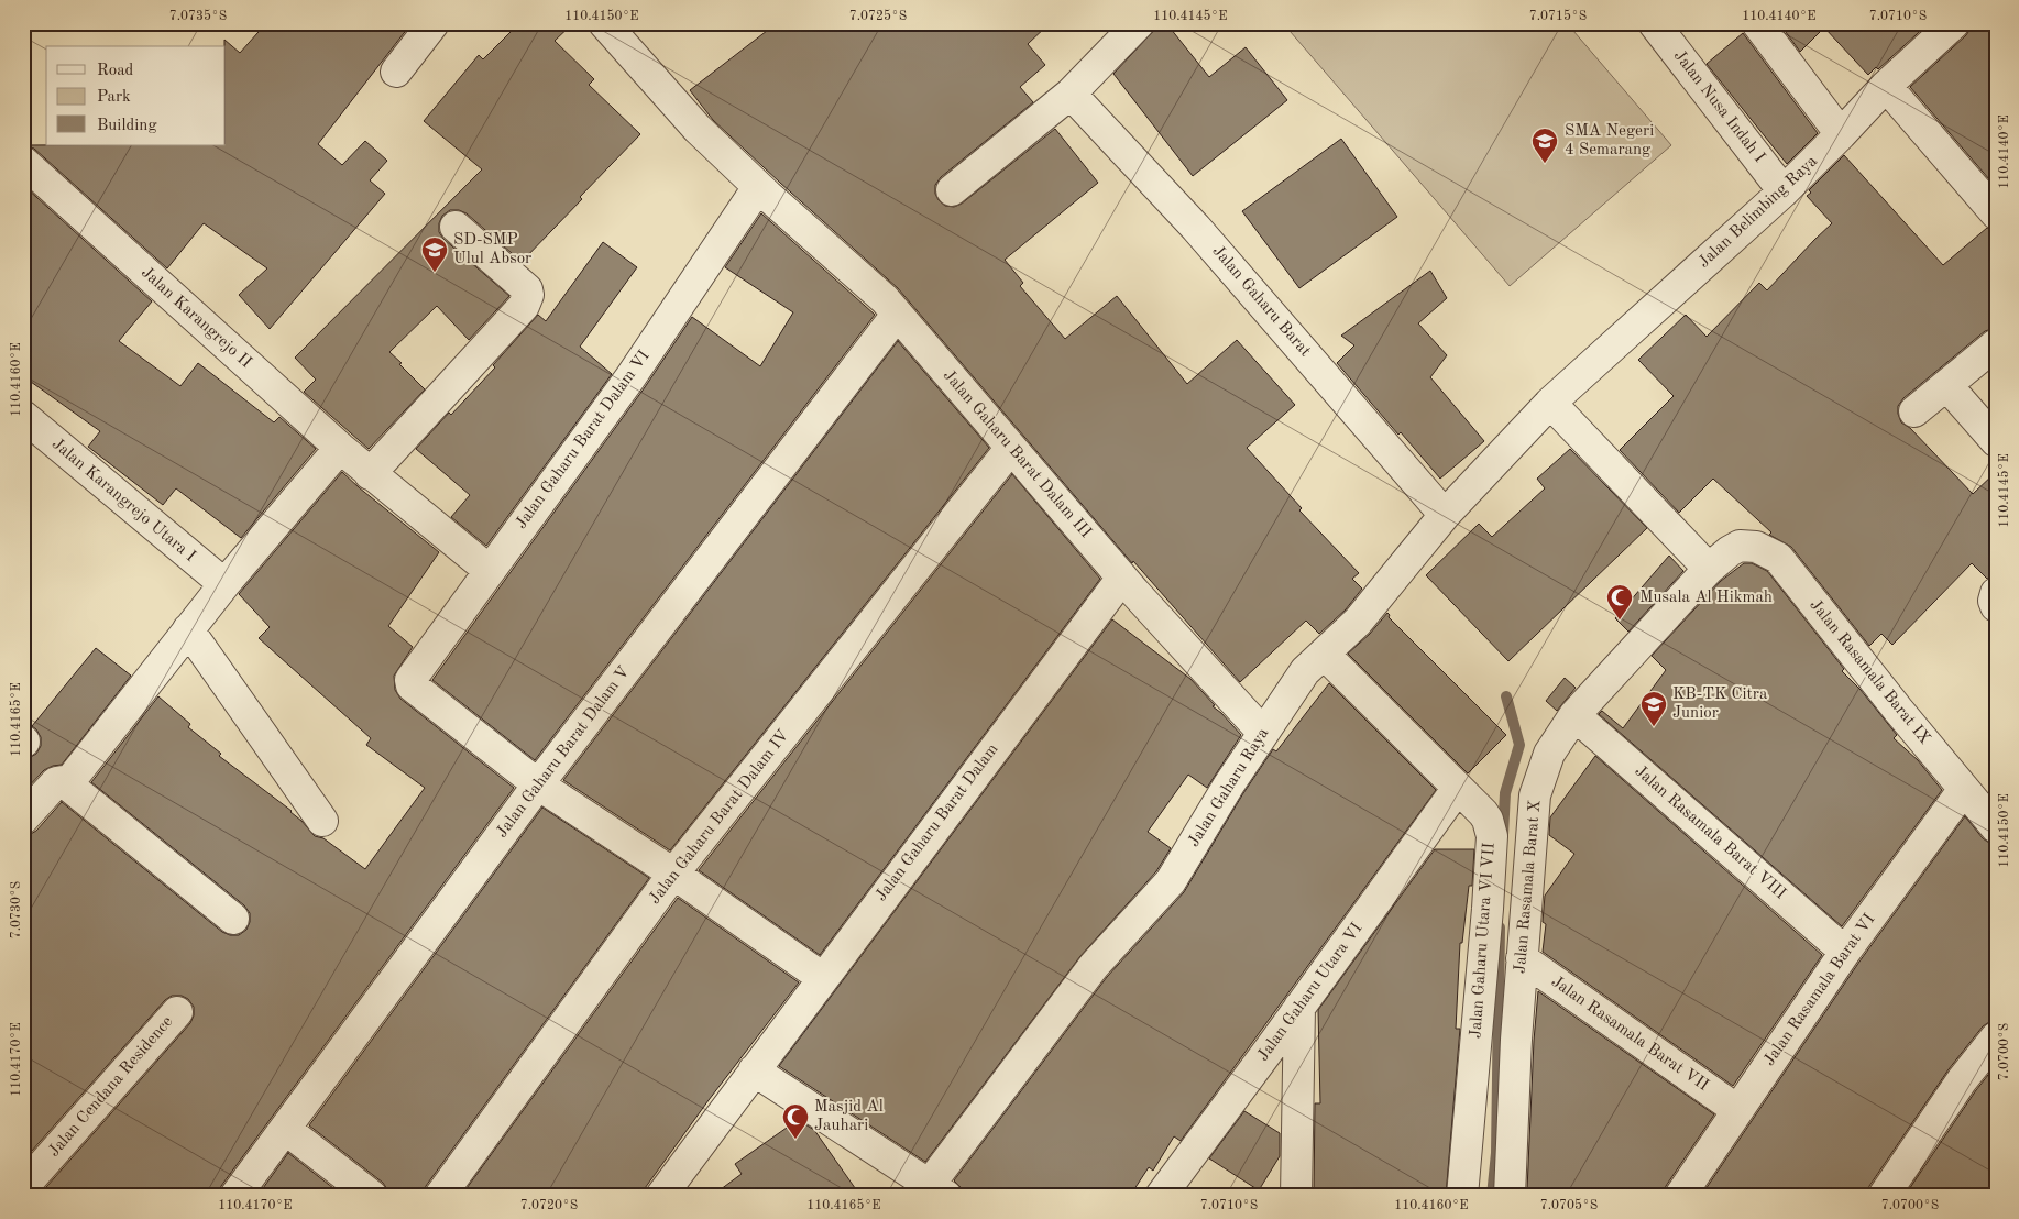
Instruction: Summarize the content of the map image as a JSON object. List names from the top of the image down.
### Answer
{
  "streets": {
    "street": [
      "Jalan Nusa Indah I",
      "Jalan Belimbing Raya",
      "Jalan Gaharu Barat",
      "Jalan Karangrejo II",
      "Jalan Gaharu Barat Dalam VI",
      "Jalan Gaharu Barat Dalam III",
      "Jalan Karangrejo Utara I",
      "Jalan Rasamala Barat IX",
      "Jalan Gaharu Barat Dalam V",
      "Jalan Gaharu Raya",
      "Jalan Gaharu Barat Dalam IV",
      "Jalan Gaharu Barat Dalam",
      "Jalan Rasamala Barat VIII",
      "Jalan Rasamala Barat X",
      "Jalan Gaharu Utara VI VII",
      "Jalan Rasamala Barat VI",
      "Jalan Gaharu Utara VI",
      "Jalan Rasamala Barat VII",
      "Jalan Cendana Residence"
    ]
  },
  "crossings": [
    ["Jalan Nusa Indah I", "Jalan Belimbing Raya"],
    ["Jalan Belimbing Raya", "Jalan Gaharu Raya"],
    ["Jalan Gaharu Barat", "Jalan Gaharu Raya"],
    ["Jalan Karangrejo II", "Jalan Gaharu Barat Dalam VI"],
    ["Jalan Gaharu Barat Dalam VI", "Jalan Gaharu Barat Dalam III"],
    ["Jalan Gaharu Barat Dalam VI", "Jalan Gaharu Barat Dalam V"],
    ["Jalan Gaharu Barat Dalam III", "Jalan Gaharu Barat Dalam V"],
    ["Jalan Gaharu Barat Dalam III", "Jalan Gaharu Raya"],
    ["Jalan Gaharu Barat Dalam III", "Jalan Gaharu Barat Dalam IV"],
    ["Jalan Gaharu Barat Dalam III", "Jalan Gaharu Barat Dalam"],
    ["Jalan Rasamala Barat IX", "Jalan Rasamala Barat X"],
    ["Jalan Rasamala Barat IX", "Jalan Rasamala Barat VI"],
    ["Jalan Gaharu Raya", "Jalan Gaharu Utara VI VII"],
    ["Jalan Rasamala Barat VIII", "Jalan Rasamala Barat X"],
    ["Jalan Rasamala Barat VIII", "Jalan Rasamala Barat VI"],
    ["Jalan Rasamala Barat X", "Jalan Rasamala Barat VII"],
    ["Jalan Gaharu Utara VI VII", "Jalan Gaharu Utara VI"],
    ["Jalan Rasamala Barat VI", "Jalan Rasamala Barat VII"]
  ],
  "places": {
    "school or university": ["SMA Negeri 4 Semarang", "SD-SMP Ulul Absor", "KB-TK Citra Junior"],
    "mosque": ["Musala Al Hikmah", "Masjid Al Jauhari"]
  },
  "legend": ["Road", "Park", "Building"],
  "coordinates": [
    "7.0735°S",
    "110.4150°E",
    "7.0725°S",
    "110.4145°E",
    "7.0715°S",
    "110.4140°E",
    "7.0710°S",
    "110.4160°E",
    "110.4165°E",
    "7.0730°S",
    "7.0700°S",
    "110.4170°E",
    "7.0720°S",
    "7.0705°S"
  ]
}
